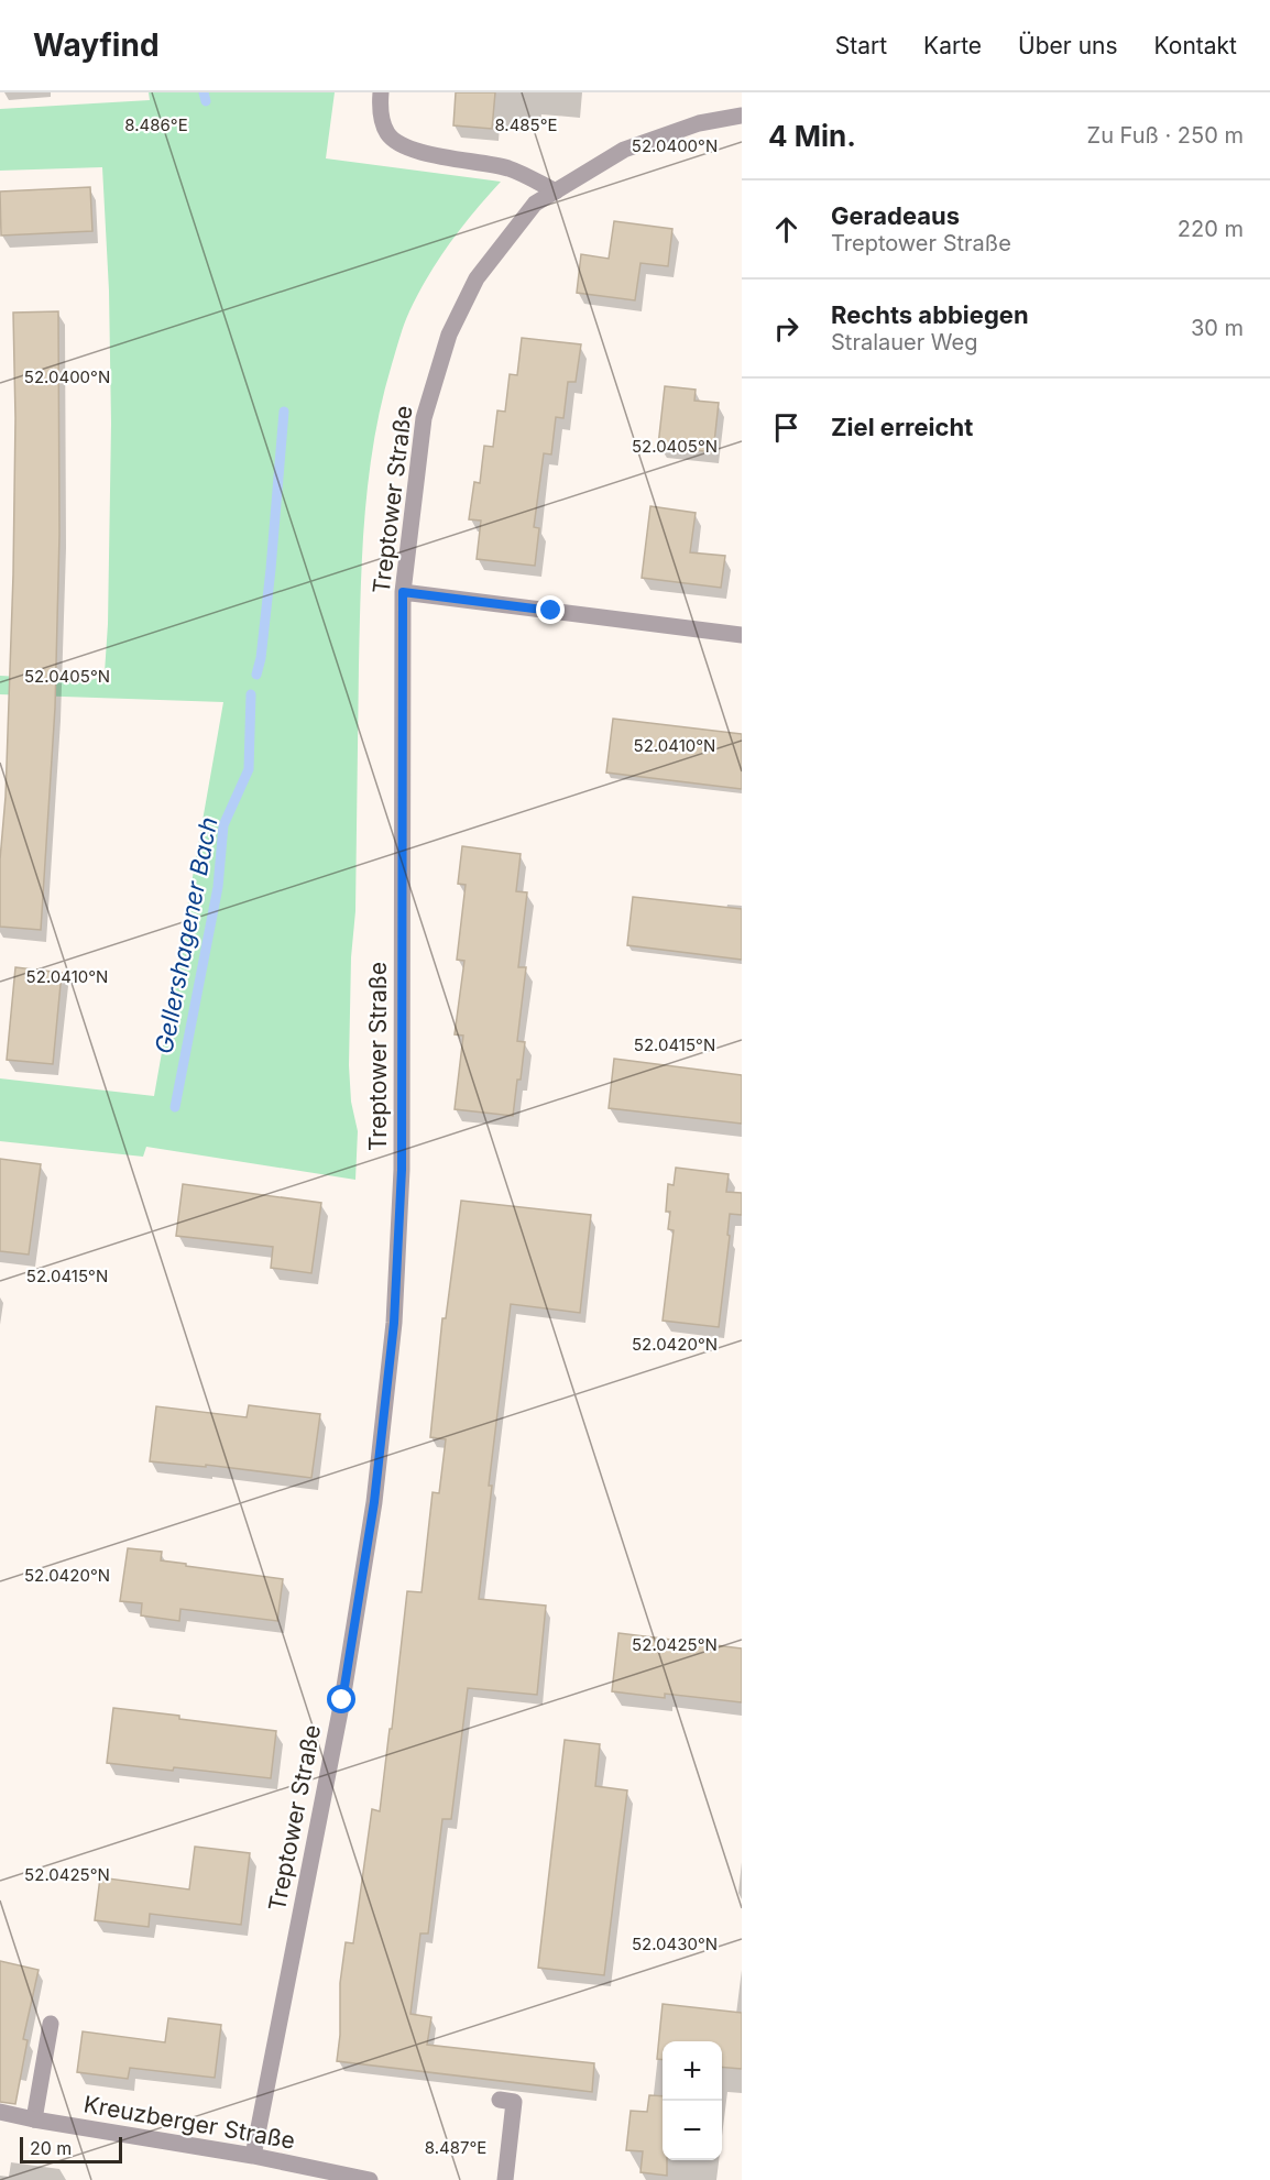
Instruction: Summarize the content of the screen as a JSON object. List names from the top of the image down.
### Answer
{
  "streets": {
    "street": ["Treptower Straße", "Kreuzberger Straße"]
  },
  "crossings": [
    ["Treptower Straße", "Kreuzberger Straße"]
  ],
  "water": ["Gellershagener Bach"],
  "scale_bar": "20 m",
  "page": {
    "header": "Wayfind",
    "nav": [
      "Start",
      "Karte",
      "Über uns",
      "Kontakt"
    ],
    "heading": ["4 Min.", "Zu Fuß · 250 m"],
    "list": [
      ["Geradeaus", "Treptower Straße", "220 m"],
      ["Rechts abbiegen", "Stralauer Weg", "30 m"],
      "Ziel erreicht"
    ],
    "map_buttons": ["+", "−"],
    "scale": "20 m"
  },
  "coordinates": [
    "8.486°E",
    "8.485°E",
    "52.0400°N",
    "52.0405°N",
    "52.0410°N",
    "52.0415°N",
    "52.0420°N",
    "52.0425°N",
    "52.0430°N",
    "8.487°E"
  ]
}
